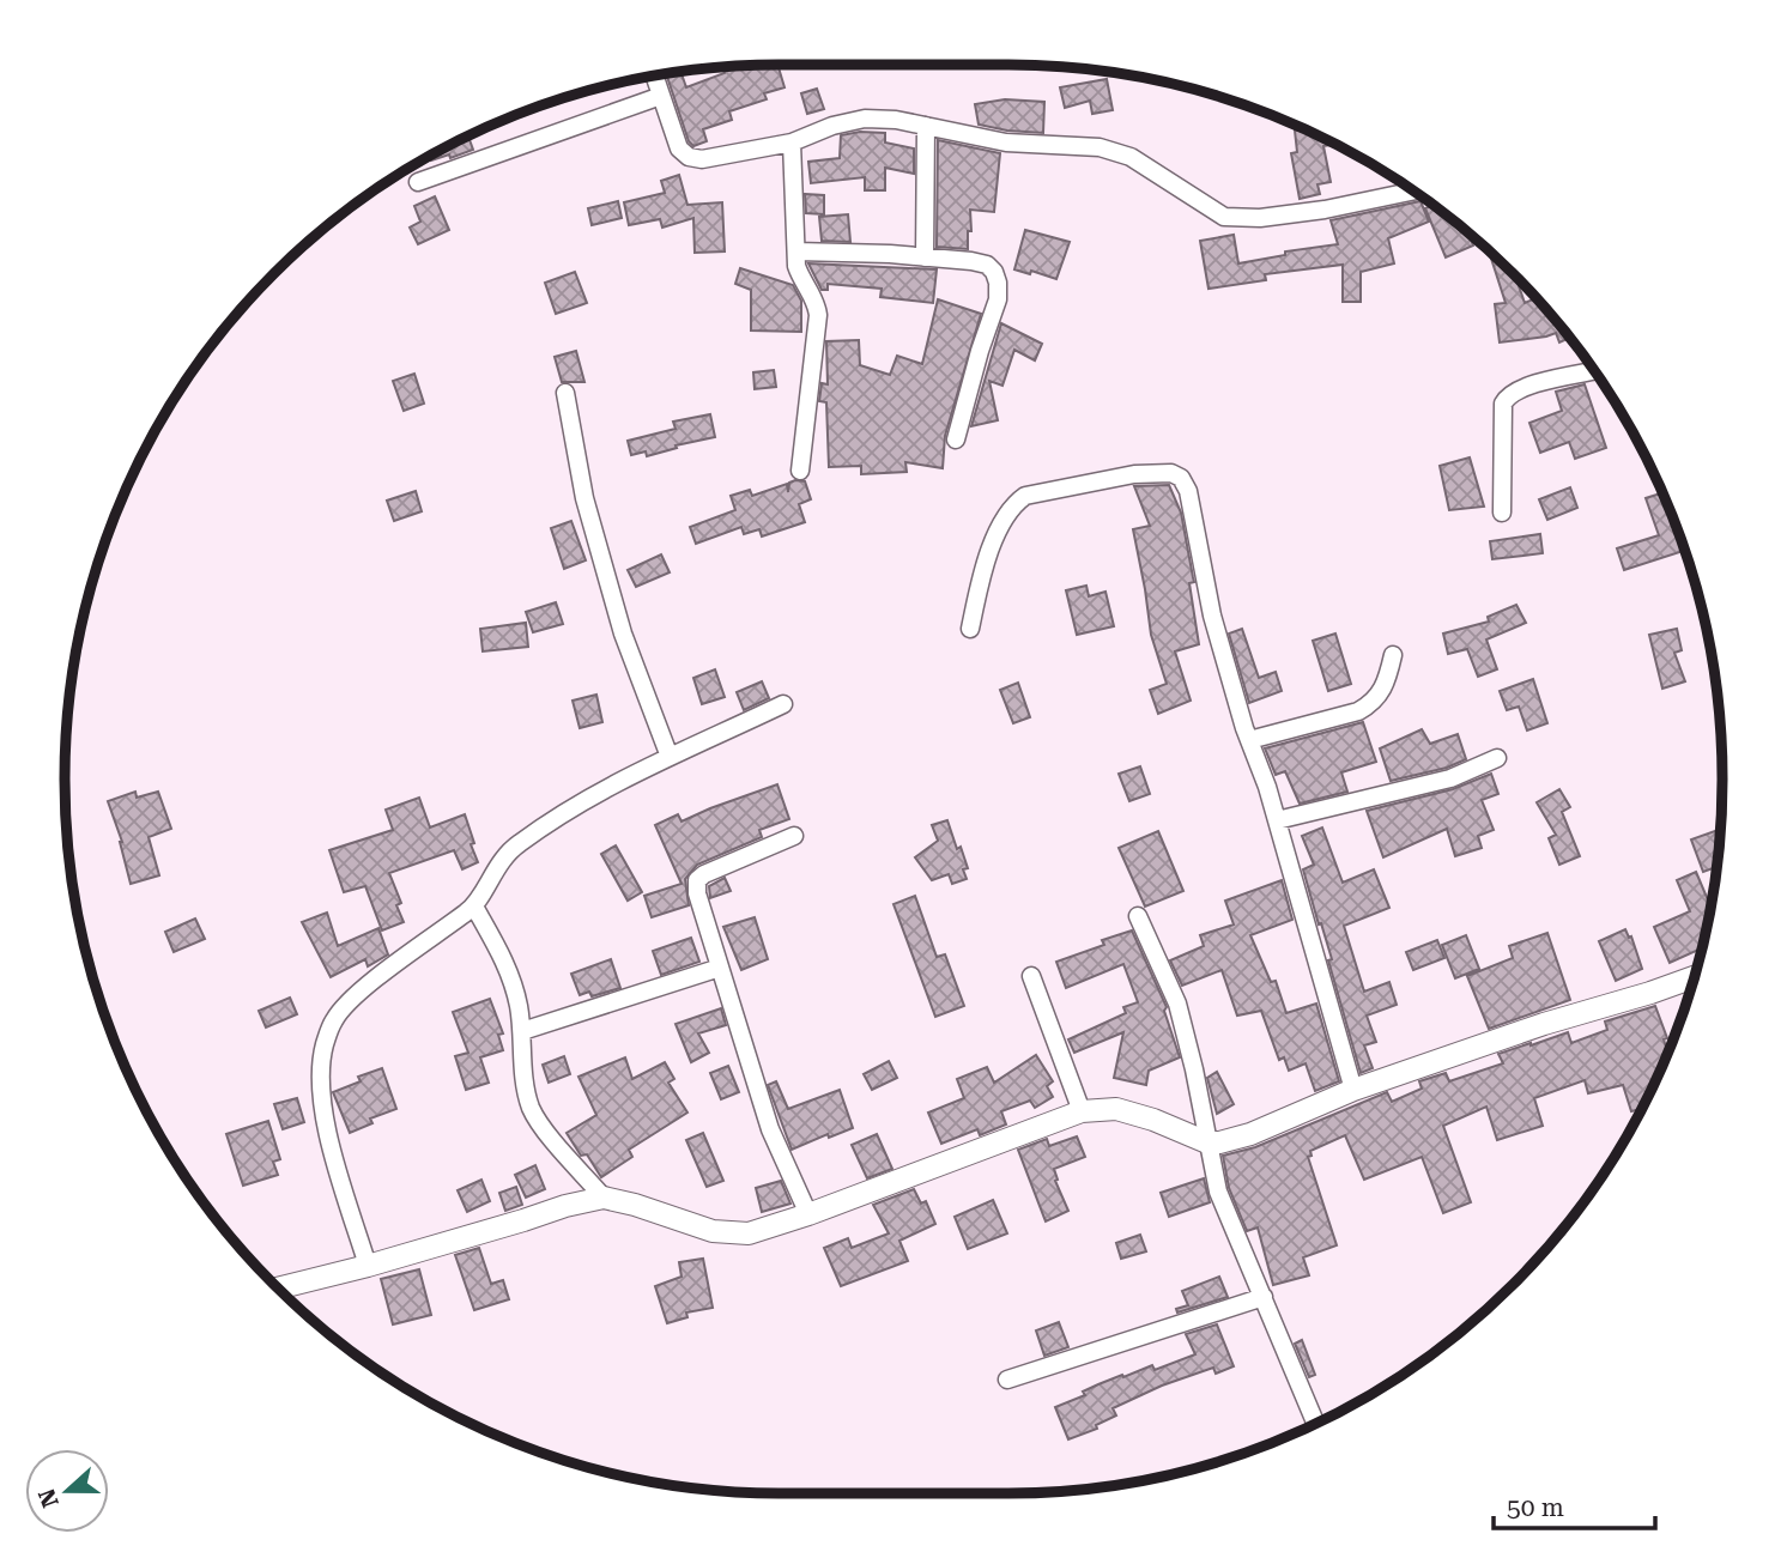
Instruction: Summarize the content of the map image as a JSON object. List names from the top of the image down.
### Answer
{
  "scale_bar": "50 m",
  "north": "left"
}
